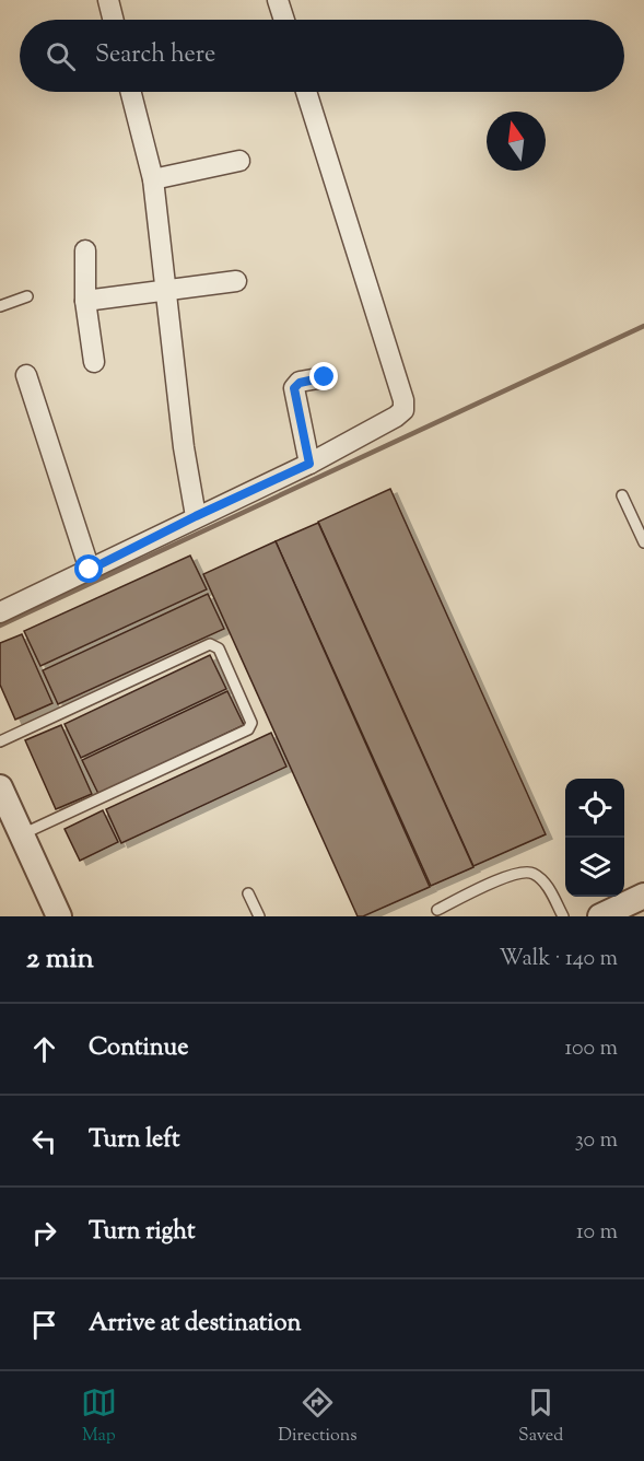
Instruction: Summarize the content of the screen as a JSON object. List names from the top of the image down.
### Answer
{
  "north": "top",
  "page": {
    "search": "Search here",
    "heading": ["2 min", "Walk · 140 m"],
    "list": [
      ["Continue", "100 m"],
      ["Turn left", "30 m"],
      ["Turn right", "10 m"],
      "Arrive at destination"
    ],
    "nav": ["Map", "Directions", "Saved"]
  }
}
